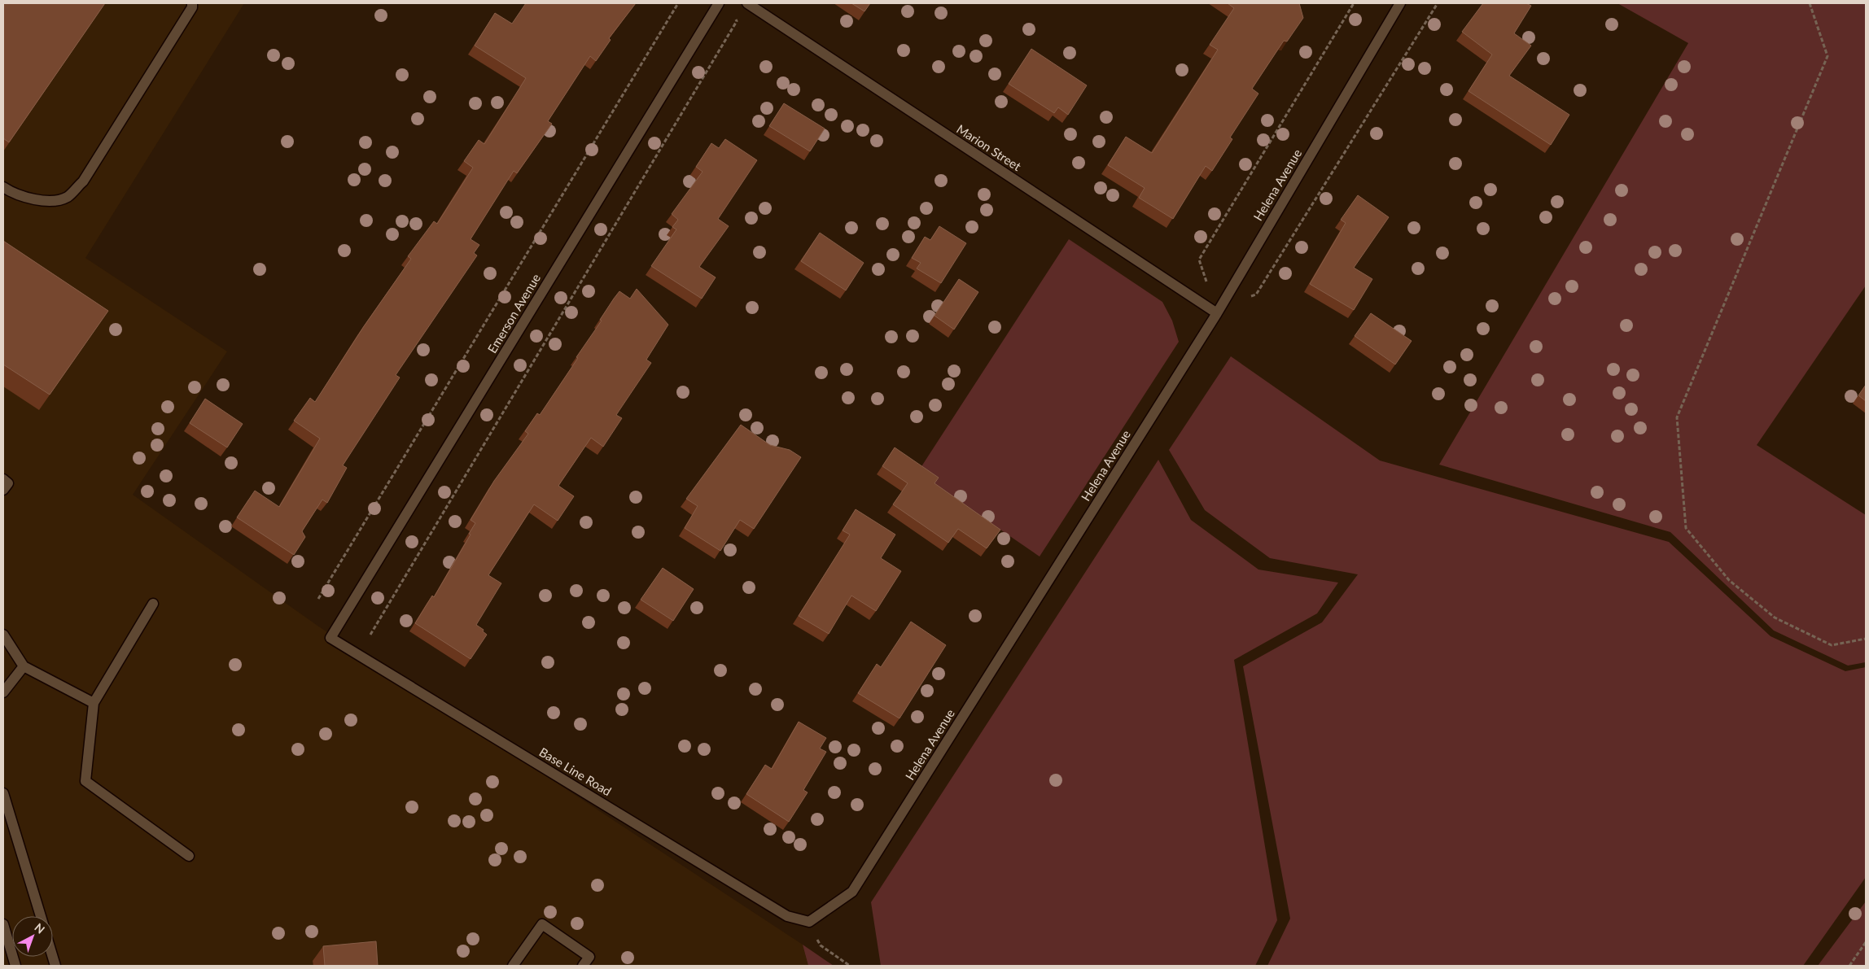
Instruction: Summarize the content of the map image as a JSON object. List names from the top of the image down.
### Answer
{
  "streets": {
    "street": [
      "Marion Street",
      "Helena Avenue",
      "Emerson Avenue",
      "Base Line Road"
    ]
  },
  "crossings": [
    ["Marion Street", "Helena Avenue"],
    ["Helena Avenue", "Base Line Road"],
    ["Emerson Avenue", "Base Line Road"]
  ],
  "north": "top right"
}
